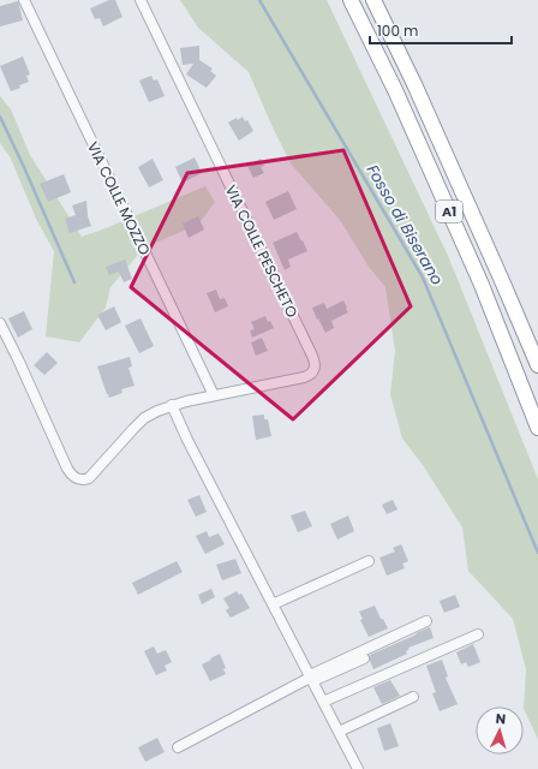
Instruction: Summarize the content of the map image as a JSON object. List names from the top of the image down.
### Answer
{
  "streets": {
    "highway": ["A1"],
    "street": ["VIA COLLE MOZZO", "VIA COLLE PESCHETO"]
  },
  "crossings": [
    ["VIA COLLE MOZZO", "VIA COLLE PESCHETO"]
  ],
  "water": ["Fosso di Biserano"],
  "scale_bar": "100 m",
  "north": "top"
}
